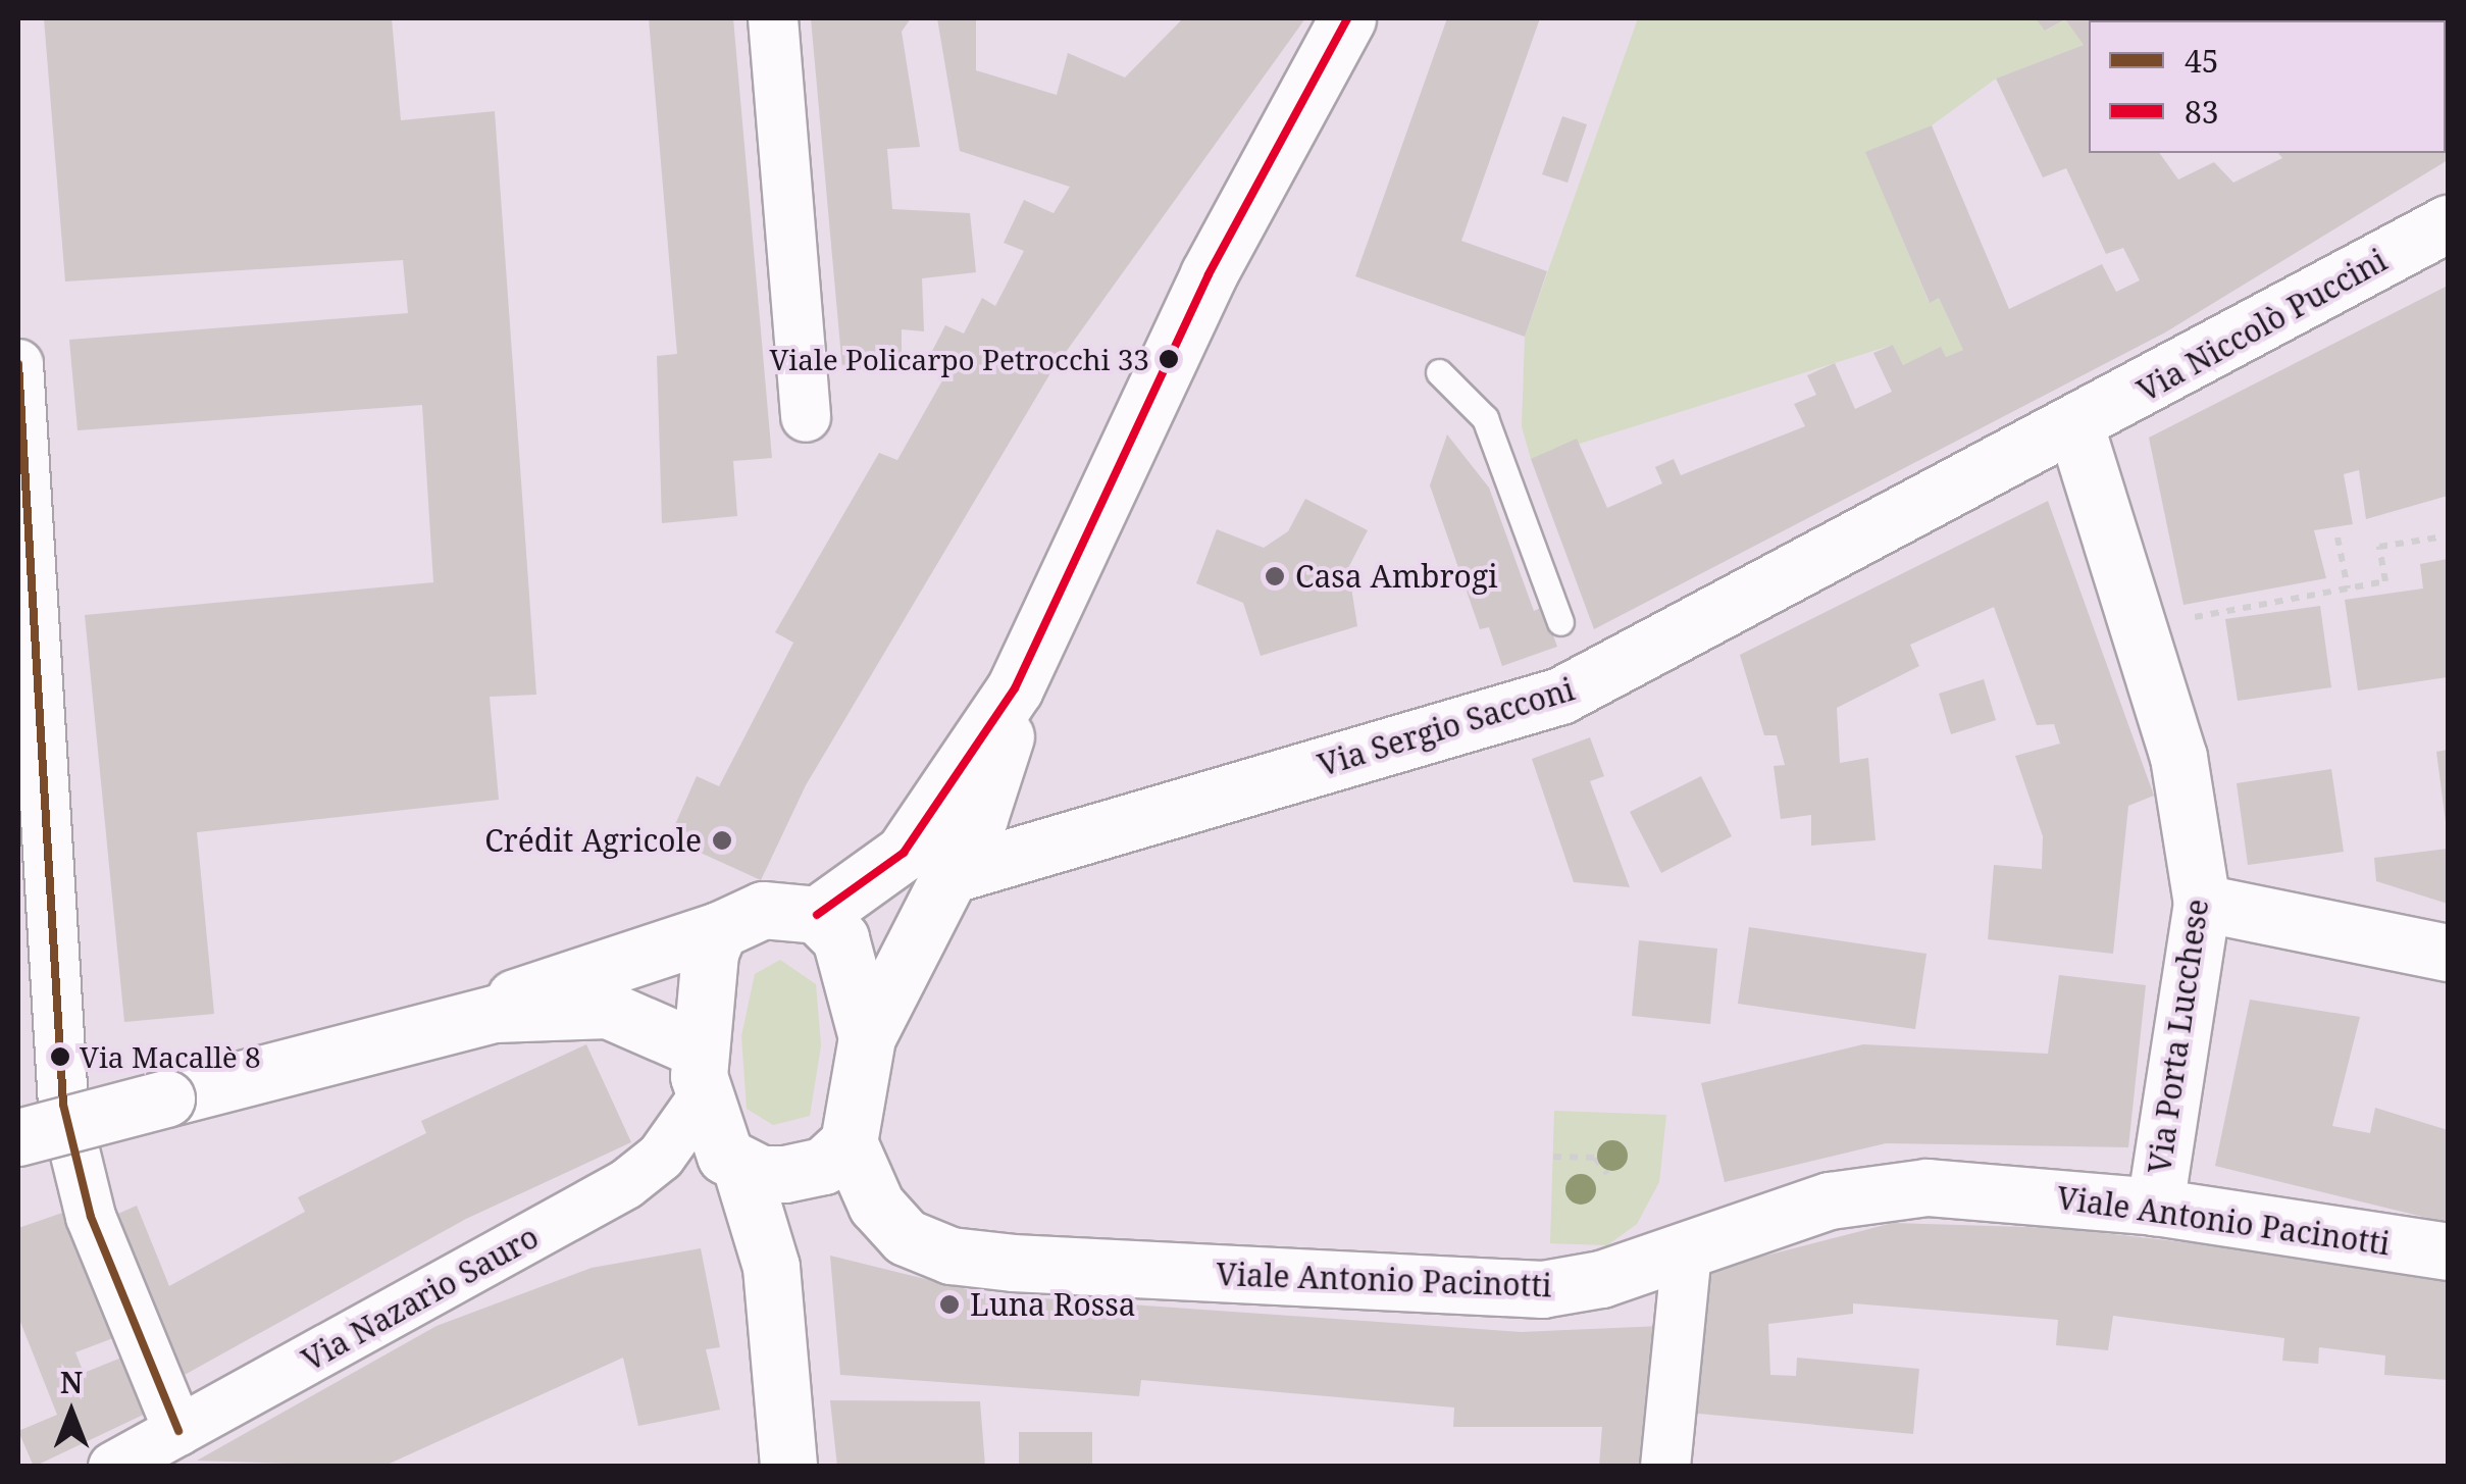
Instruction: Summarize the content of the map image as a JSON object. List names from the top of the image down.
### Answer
{
  "streets": {
    "street": [
      "Via Niccolò Puccini",
      "Via Sergio Sacconi",
      "Via Porta Lucchese",
      "Viale Antonio Pacinotti",
      "Via Nazario Sauro"
    ]
  },
  "crossings": [
    ["Via Niccolò Puccini", "Via Sergio Sacconi"],
    ["Via Niccolò Puccini", "Via Porta Lucchese"],
    ["Via Sergio Sacconi", "Via Porta Lucchese"],
    ["Via Porta Lucchese", "Viale Antonio Pacinotti"],
    ["Viale Antonio Pacinotti", "Via Nazario Sauro"]
  ],
  "places": [
    "Viale Policarpo Petrocchi 33",
    "Casa Ambrogi",
    "Crédit Agricole",
    "Via Macallè 8",
    "Luna Rossa"
  ],
  "lines": ["transit line 83", "transit line 45"],
  "legend": ["45", "83"],
  "north": "top"
}
